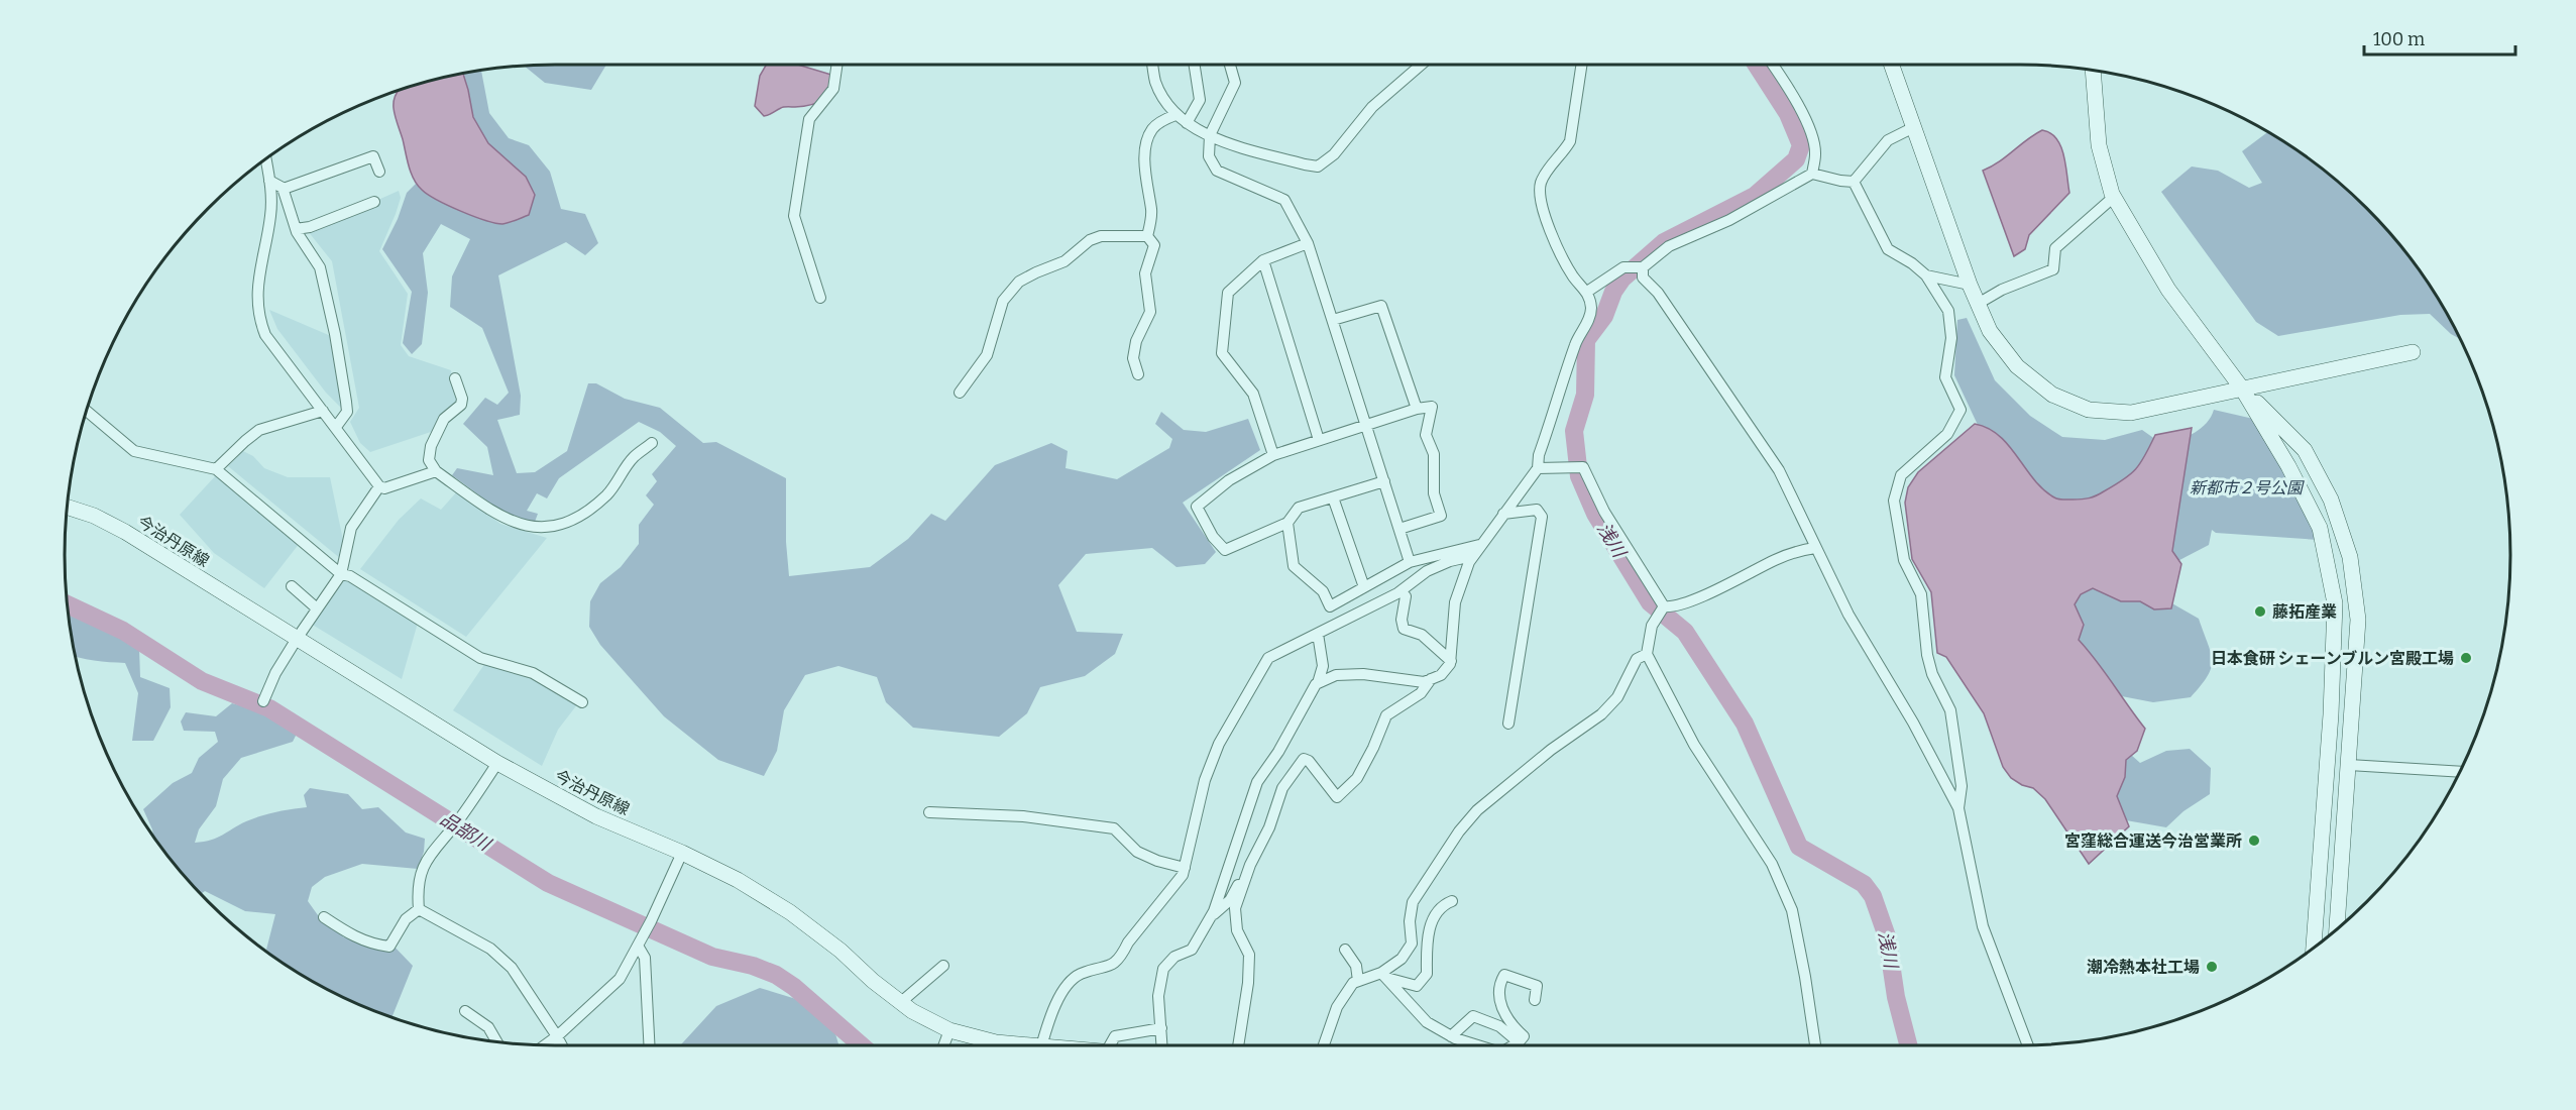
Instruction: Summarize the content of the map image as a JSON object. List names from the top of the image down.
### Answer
{
  "streets": {
    "street": ["今治丹原線"]
  },
  "water": ["浅川", "品部川"],
  "parks": ["新都市２号公園"],
  "places": [
    "藤拓産業",
    "日本食研 シェーンブルン宮殿工場",
    "宮窪総合運送今治営業所",
    "潮冷熱本社工場"
  ],
  "scale_bar": "100 m"
}
